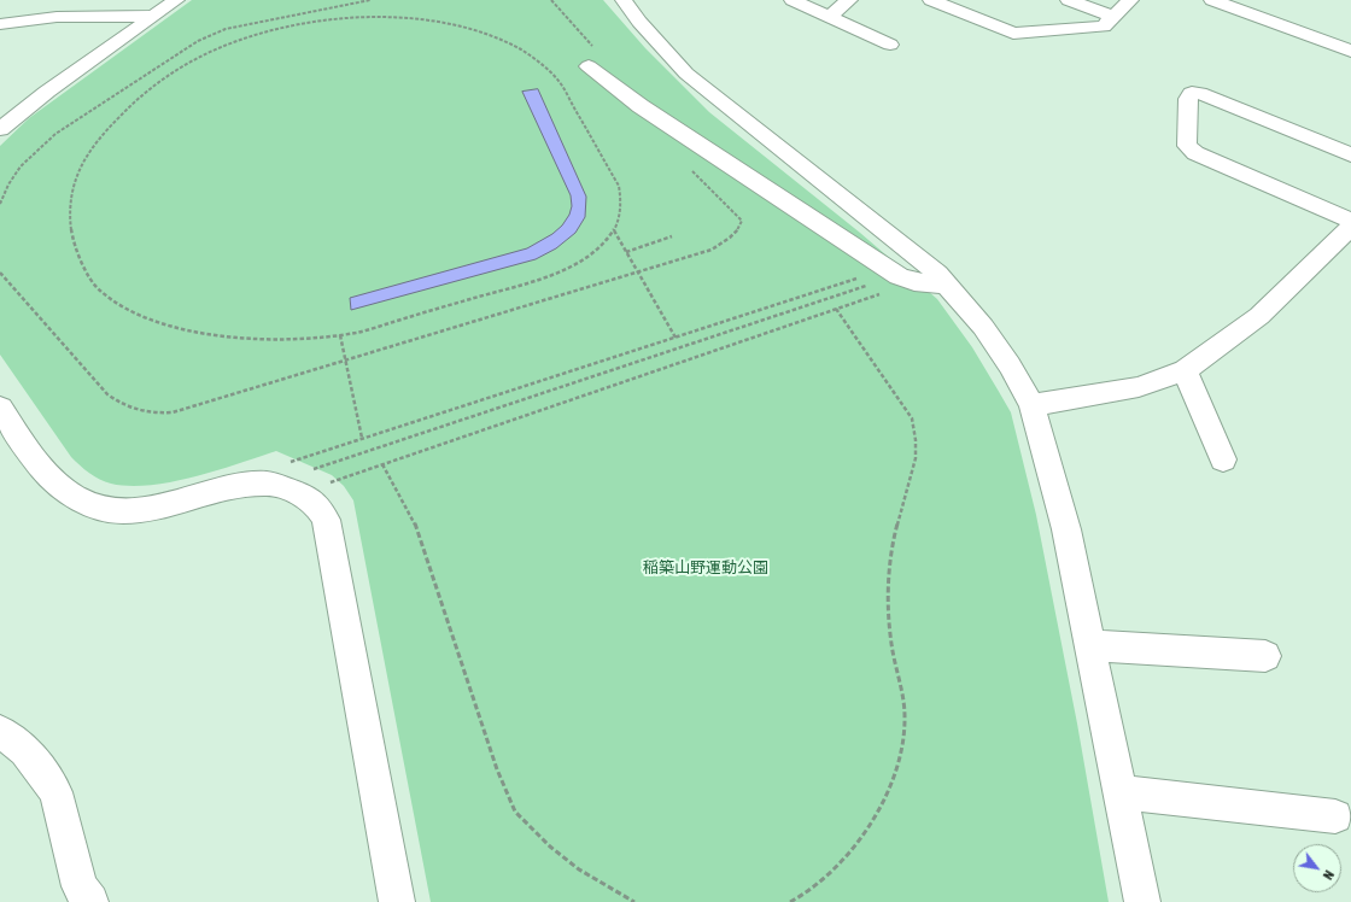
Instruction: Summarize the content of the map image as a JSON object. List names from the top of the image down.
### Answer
{
  "parks": ["稲築山野運動公園"],
  "north": "bottom right"
}
